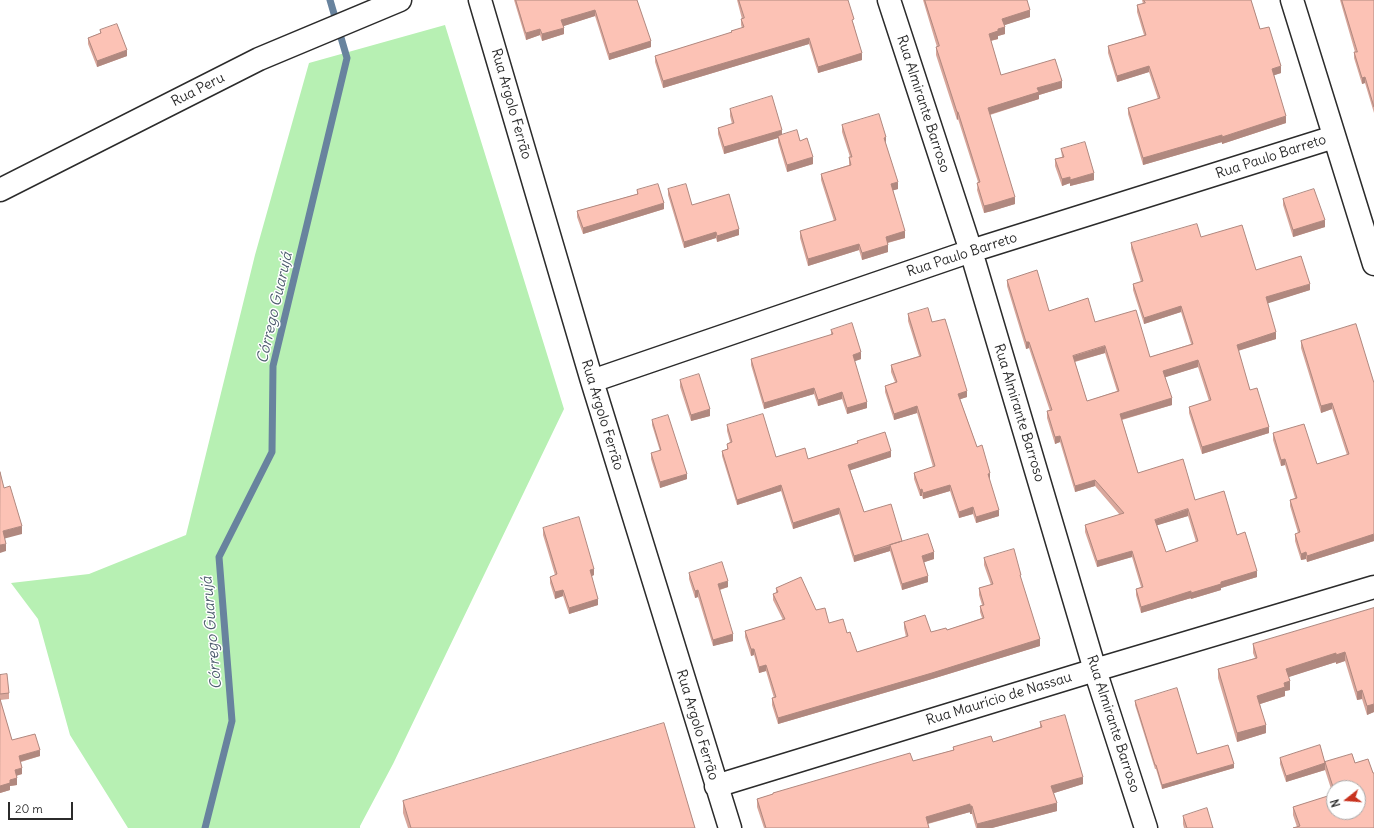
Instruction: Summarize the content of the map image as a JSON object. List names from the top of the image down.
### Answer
{
  "streets": {
    "street": [
      "Rua Peru",
      "Rua Argolo Ferrão",
      "Rua Almirante Barroso",
      "Rua Paulo Barreto",
      "Rua Maurício de Nassau"
    ]
  },
  "crossings": [
    ["Rua Argolo Ferrão", "Rua Paulo Barreto"],
    ["Rua Argolo Ferrão", "Rua Maurício de Nassau"],
    ["Rua Almirante Barroso", "Rua Paulo Barreto"],
    ["Rua Almirante Barroso", "Rua Maurício de Nassau"]
  ],
  "water": ["Córrego Guarujá"],
  "scale_bar": "20 m",
  "north": "left"
}
